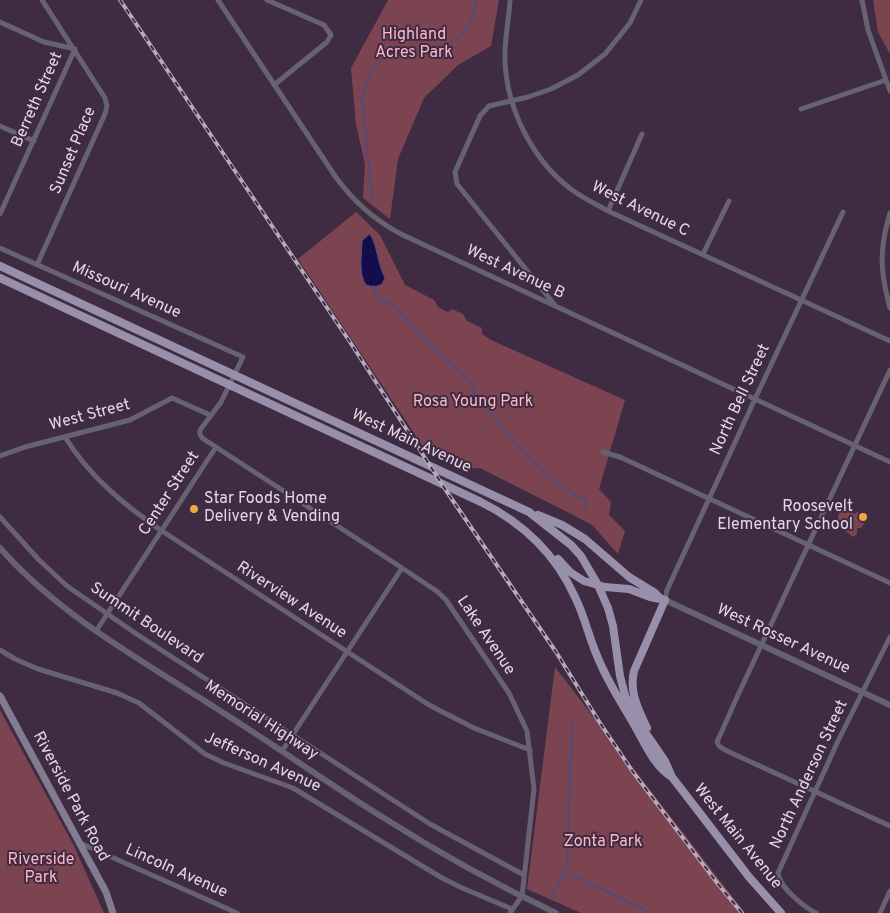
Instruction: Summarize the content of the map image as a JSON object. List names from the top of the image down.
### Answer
{
  "streets": {
    "main road": ["West Main Avenue", "Riverside Park Road"],
    "street": [
      "Berreth Street",
      "Sunset Place",
      "West Avenue C",
      "West Avenue B",
      "Missouri Avenue",
      "North Bell Street",
      "West Street",
      "Center Street",
      "Riverview Avenue",
      "Summit Boulevard",
      "Lake Avenue",
      "West Rosser Avenue",
      "Memorial Highway",
      "Jefferson Avenue",
      "North Anderson Street",
      "Lincoln Avenue"
    ]
  },
  "crossings": [
    ["Berreth Street", "Sunset Place"],
    ["Sunset Place", "Missouri Avenue"],
    ["West Avenue C", "North Bell Street"],
    ["West Avenue B", "North Bell Street"],
    ["Missouri Avenue", "Center Street"],
    ["North Bell Street", "West Rosser Avenue"],
    ["West Street", "Center Street"],
    ["West Street", "Riverview Avenue"],
    ["West Main Avenue", "Center Street"],
    ["Center Street", "Riverview Avenue"],
    ["Center Street", "Summit Boulevard"],
    ["Center Street", "Lake Avenue"],
    ["Center Street", "Memorial Highway"],
    ["Riverview Avenue", "Lake Avenue"],
    ["Summit Boulevard", "Lake Avenue"],
    ["Lake Avenue", "Memorial Highway"],
    ["West Rosser Avenue", "North Anderson Street"],
    ["Riverside Park Road", "Lincoln Avenue"]
  ],
  "parks": [
    "Highland Acres Park",
    "Rosa Young Park",
    "Zonta Park",
    "Riverside Park"
  ],
  "places": ["Star Foods Home Delivery & Vending", "Roosevelt Elementary School"]
}
